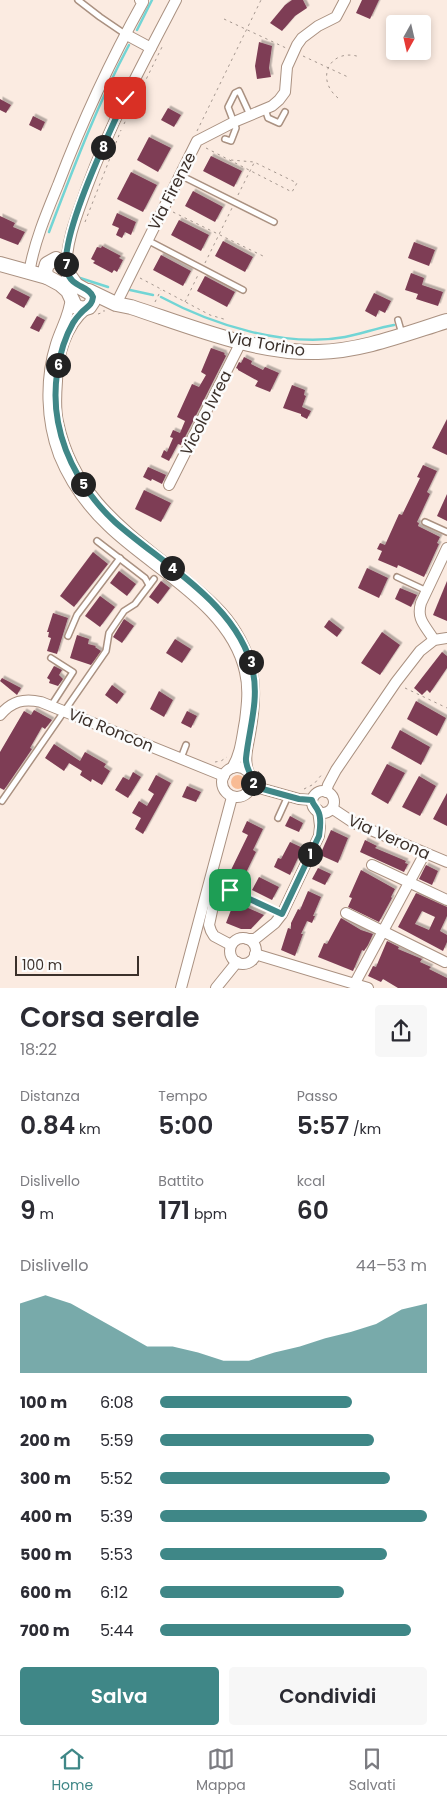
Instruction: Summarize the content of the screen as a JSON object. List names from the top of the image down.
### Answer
{
  "streets": {
    "street": [
      "Via Firenze",
      "Via Torino",
      "Vicolo Ivrea",
      "Via Roncon",
      "Via Verona"
    ]
  },
  "crossings": [
    ["Via Firenze", "Via Torino"],
    ["Via Torino", "Vicolo Ivrea"]
  ],
  "scale_bar": "100 m",
  "north": "bottom",
  "page": {
    "pins": [
      "8",
      "7",
      "6",
      "5",
      "4",
      "3",
      "2",
      "1"
    ],
    "scale": "100 m",
    "heading": ["Corsa serale", "18:22"],
    "stats": [
      ["Distanza", "0.84 km"],
      ["Tempo", "5:00"],
      ["Passo", "5:57 /km"],
      ["Dislivello", "9 m"],
      ["Battito", "171 bpm"],
      ["kcal", "60"]
    ],
    "chart": ["Dislivello", "44–53 m"],
    "list": [
      {
        "name": "100 m",
        "note": "6:08"
      },
      {
        "name": "200 m",
        "note": "5:59"
      },
      {
        "name": "300 m",
        "note": "5:52"
      },
      {
        "name": "400 m",
        "note": "5:39"
      },
      {
        "name": "500 m",
        "note": "5:53"
      },
      {
        "name": "600 m",
        "note": "6:12"
      },
      {
        "name": "700 m",
        "note": "5:44"
      }
    ],
    "buttons": ["Salva", "Condividi"],
    "tabs": ["Home", "Mappa", "Salvati"]
  }
}
